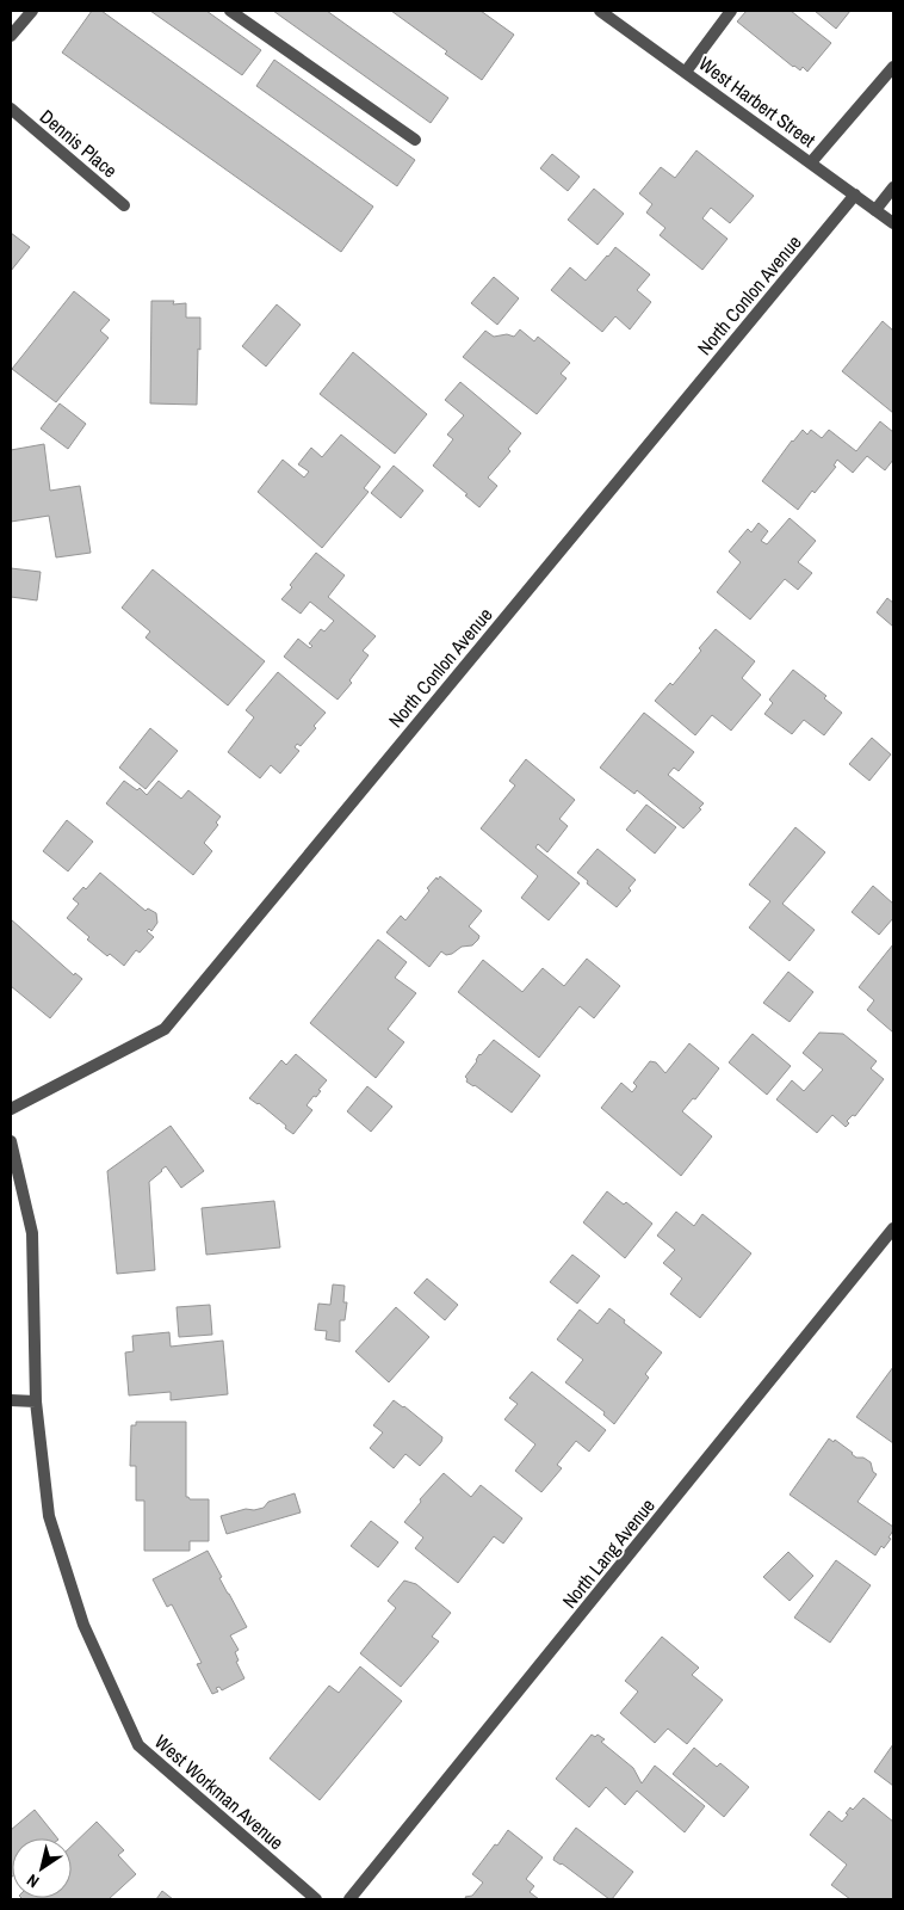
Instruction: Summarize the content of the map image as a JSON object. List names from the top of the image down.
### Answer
{
  "streets": {
    "street": [
      "West Harbert Street",
      "Dennis Place",
      "North Conlon Avenue",
      "North Lang Avenue",
      "West Workman Avenue"
    ]
  },
  "crossings": [
    ["West Harbert Street", "North Conlon Avenue"]
  ],
  "north": "bottom left"
}
